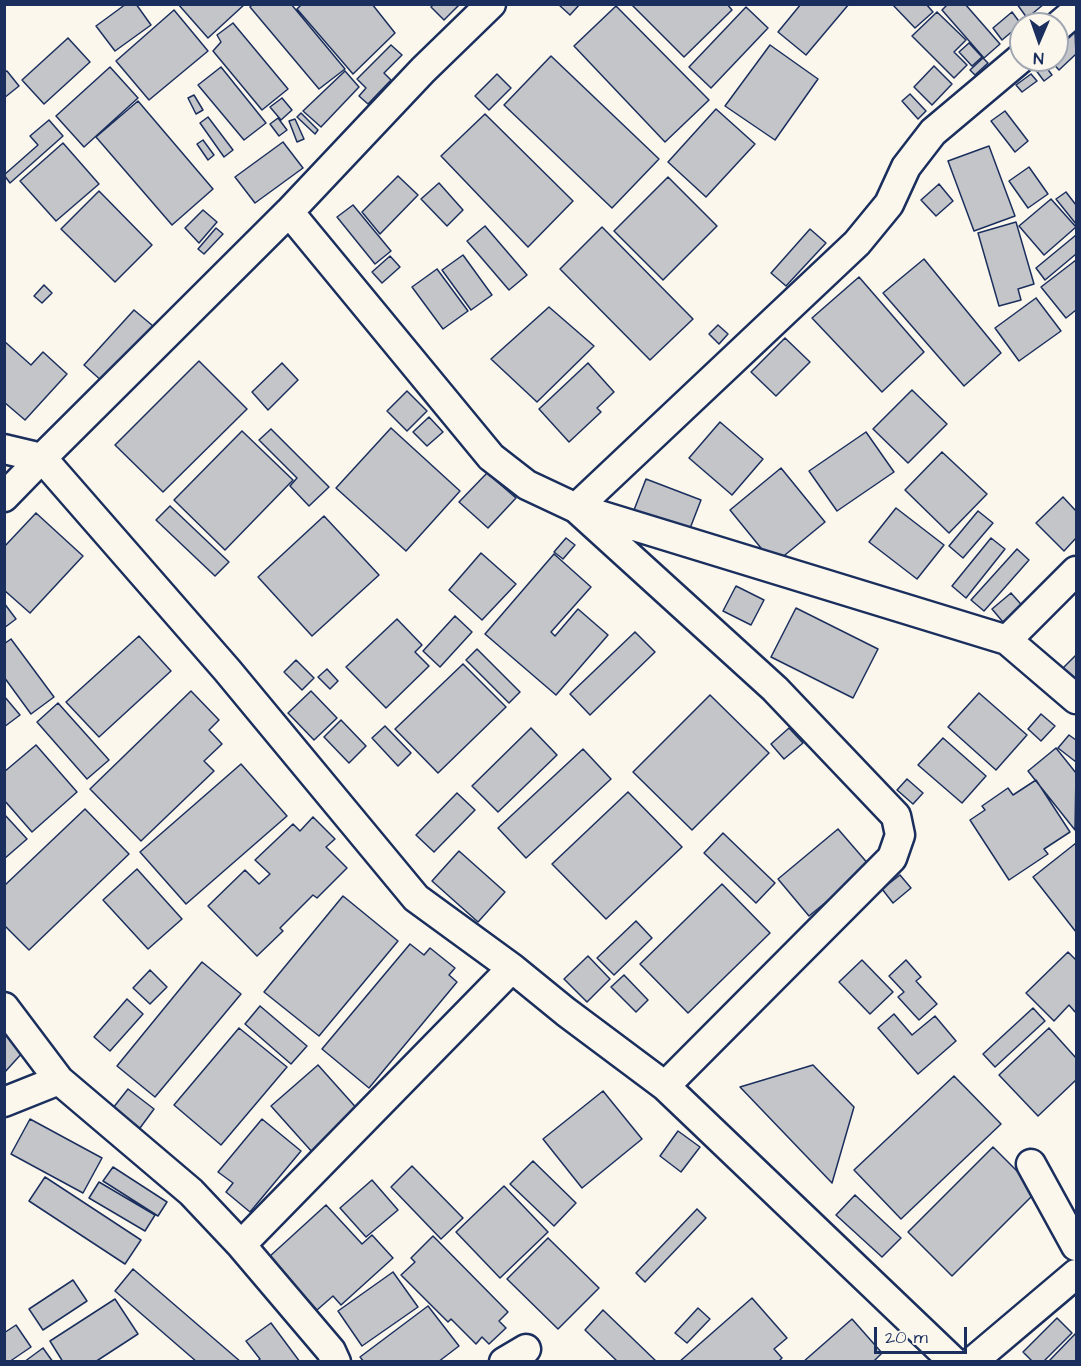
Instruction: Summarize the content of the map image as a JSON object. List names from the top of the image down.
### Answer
{
  "scale_bar": "20 m",
  "north": "bottom"
}
